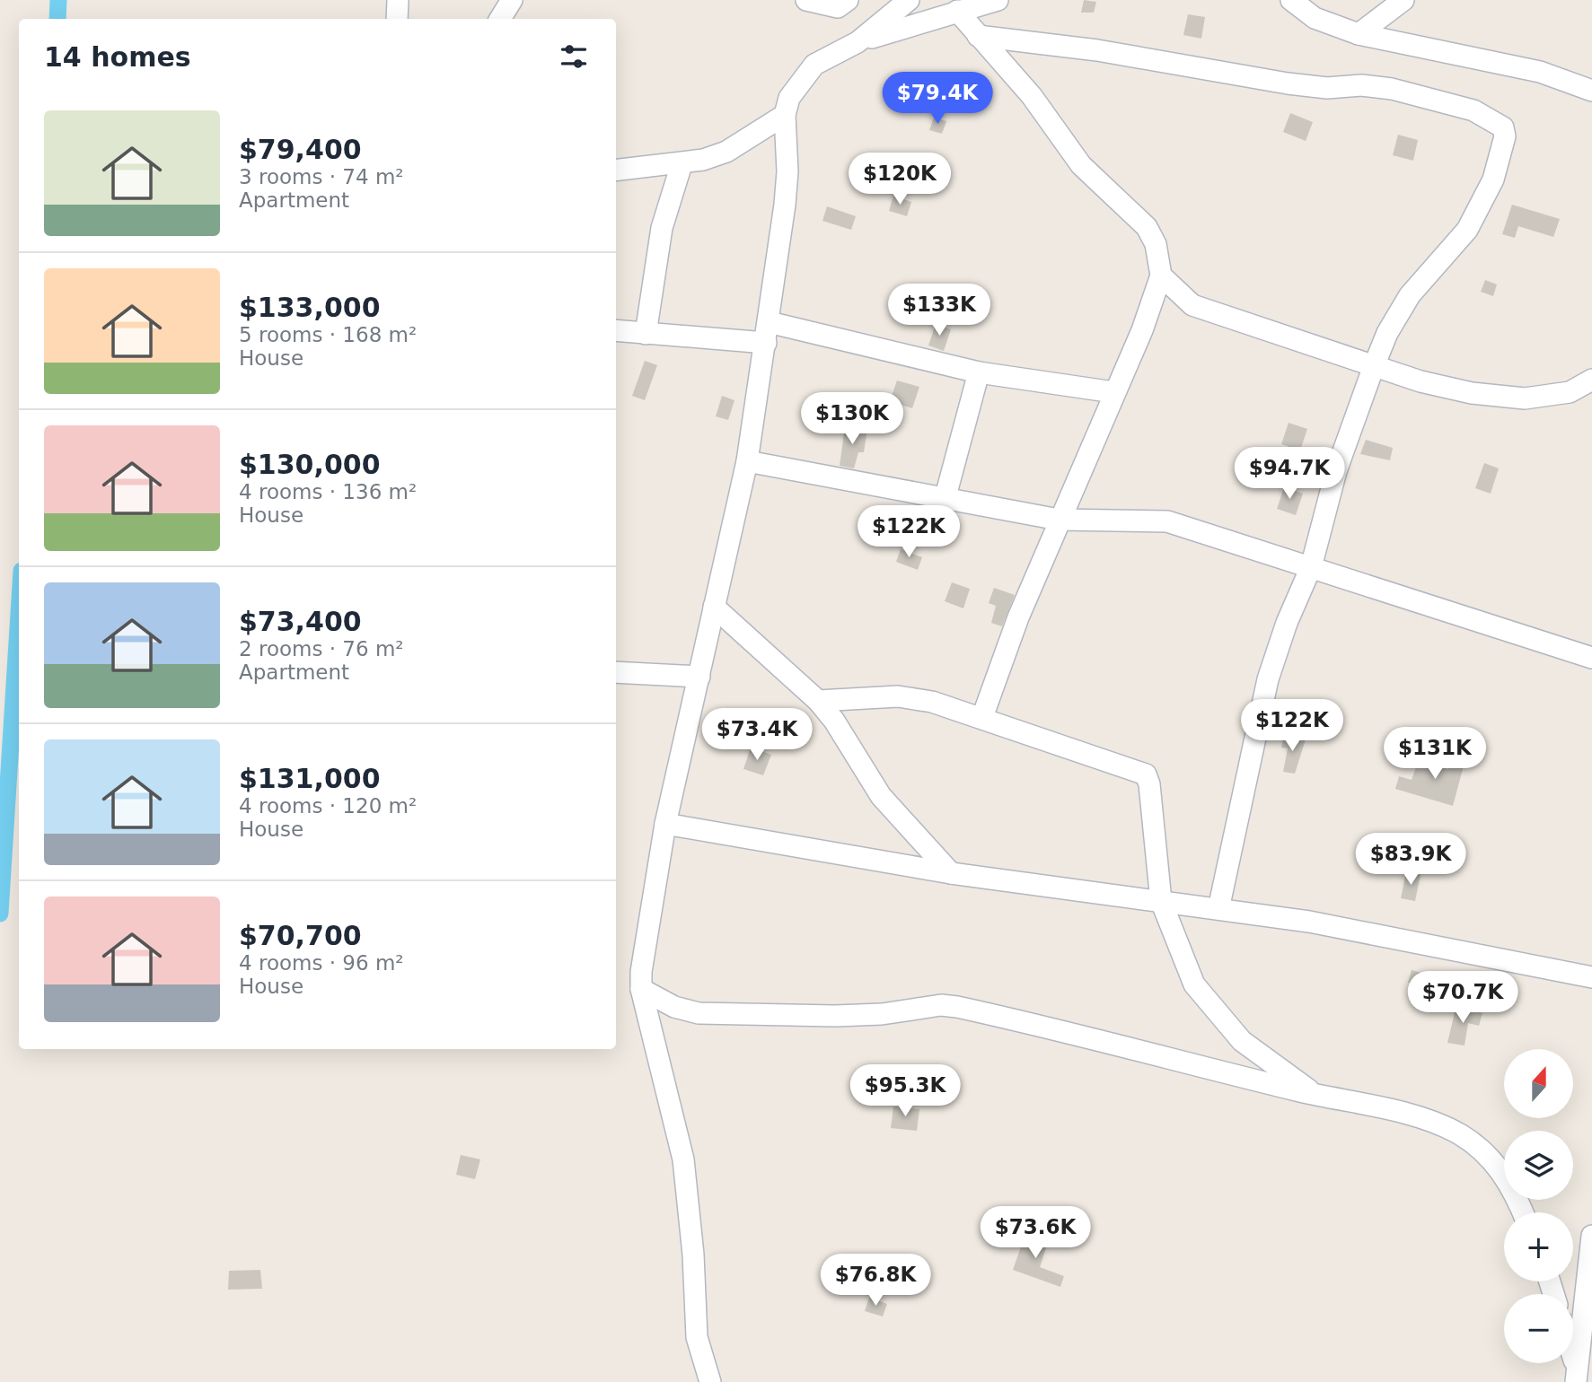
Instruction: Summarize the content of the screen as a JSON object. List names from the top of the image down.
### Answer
{
  "north": "top",
  "page": {
    "heading": "14 homes",
    "price": [
      "$79.4K",
      "$120K",
      "$133K",
      "$130K",
      "$94.7K",
      "$122K",
      "$122K",
      "$73.4K",
      "$131K",
      "$83.9K",
      "$70.7K",
      "$95.3K",
      "$73.6K",
      "$76.8K"
    ],
    "list": [
      {
        "name": "$79,400",
        "note": "3 rooms · 74 m² · Apartment"
      },
      {
        "name": "$133,000",
        "note": "5 rooms · 168 m² · House"
      },
      {
        "name": "$130,000",
        "note": "4 rooms · 136 m² · House"
      },
      {
        "name": "$73,400",
        "note": "2 rooms · 76 m² · Apartment"
      },
      {
        "name": "$131,000",
        "note": "4 rooms · 120 m² · House"
      },
      {
        "name": "$70,700",
        "note": "4 rooms · 96 m² · House"
      }
    ],
    "map_buttons": ["+", "−"]
  }
}
